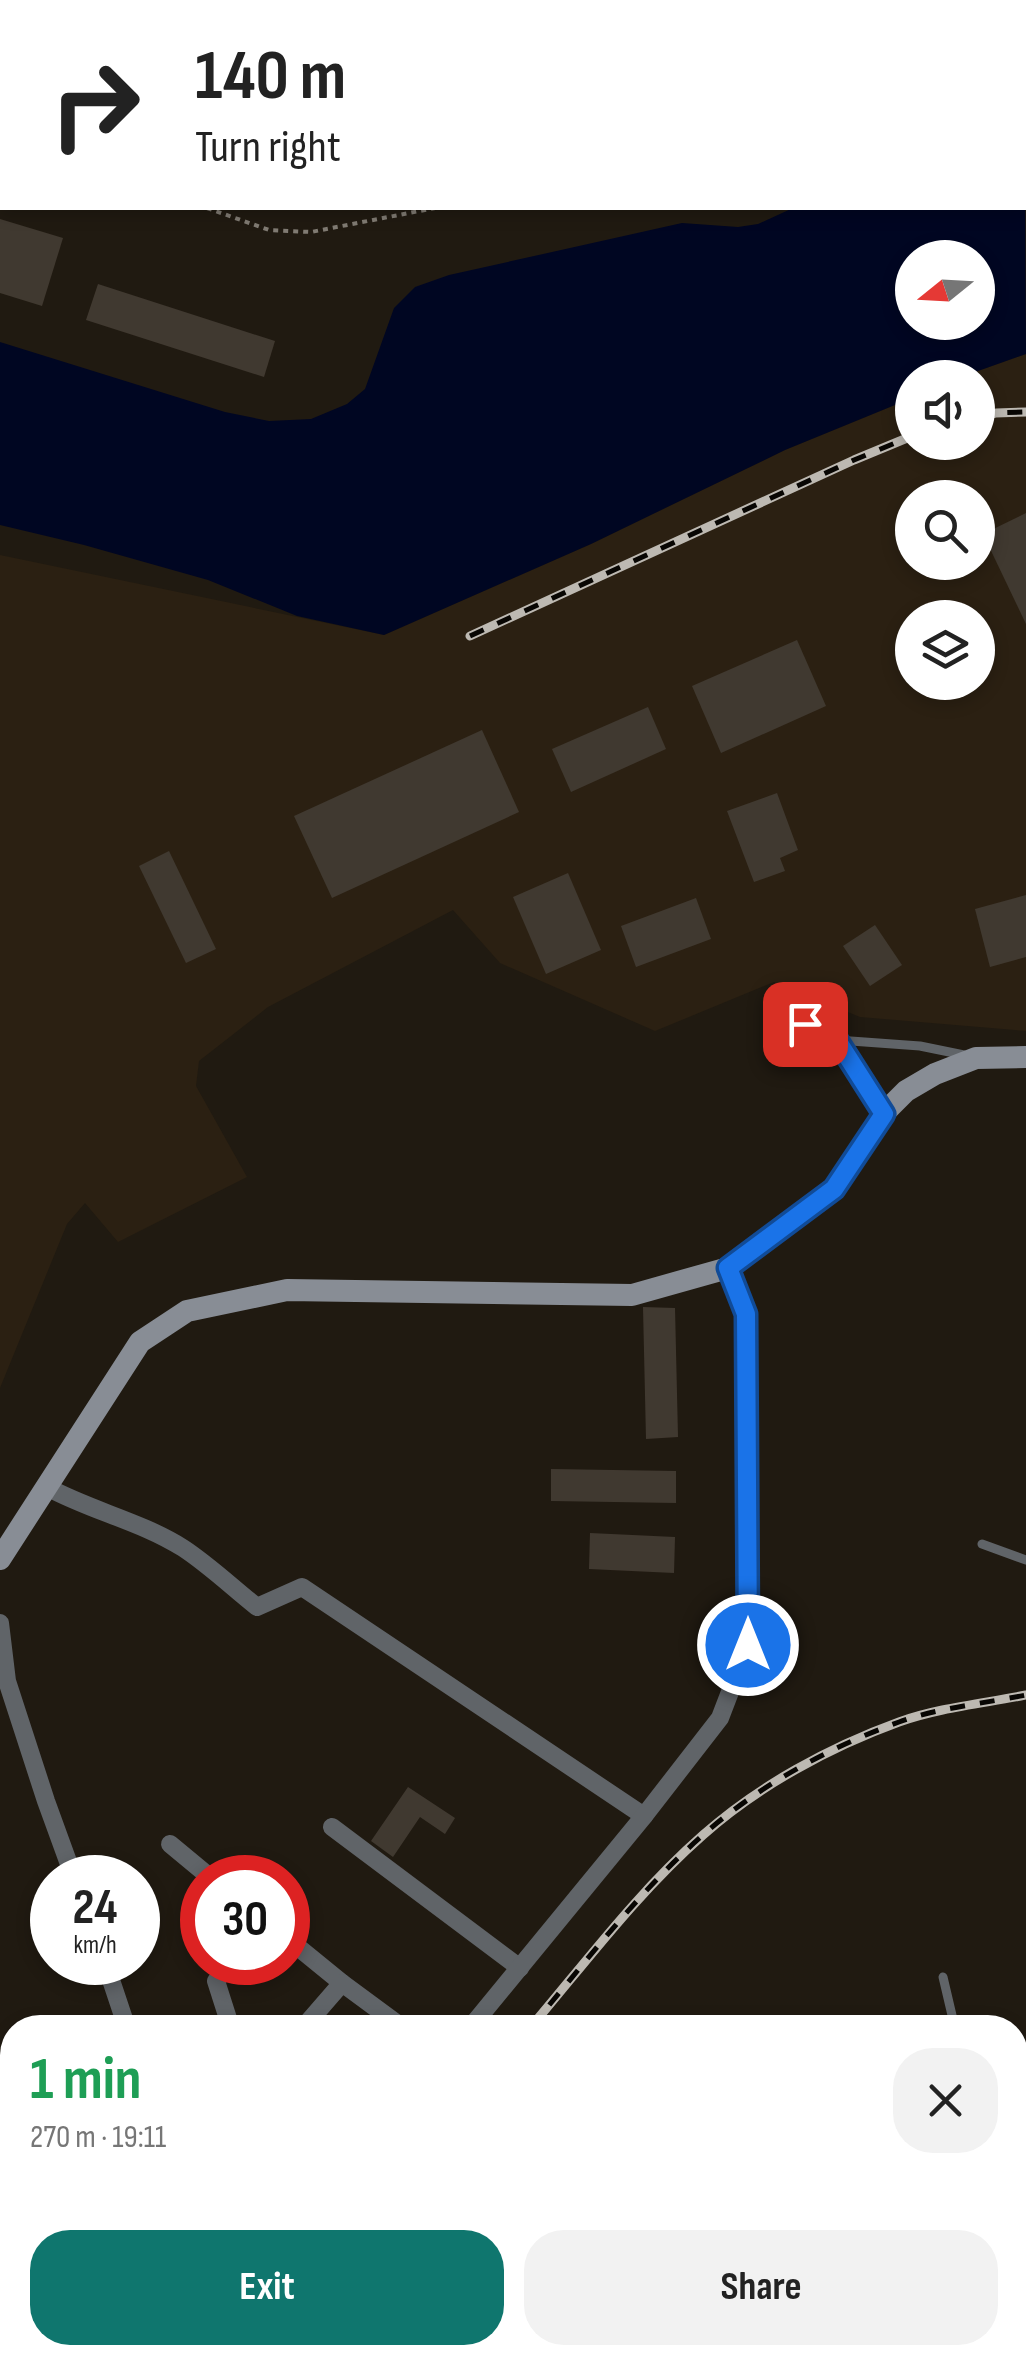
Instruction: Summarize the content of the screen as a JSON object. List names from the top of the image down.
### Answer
{
  "north": "left",
  "page": {
    "turn": ["140 m", "Turn right"],
    "speed": "24 km/h",
    "limit": "30",
    "heading": ["1 min", "270 m · 19:11"],
    "buttons": ["Exit", "Share"]
  }
}
